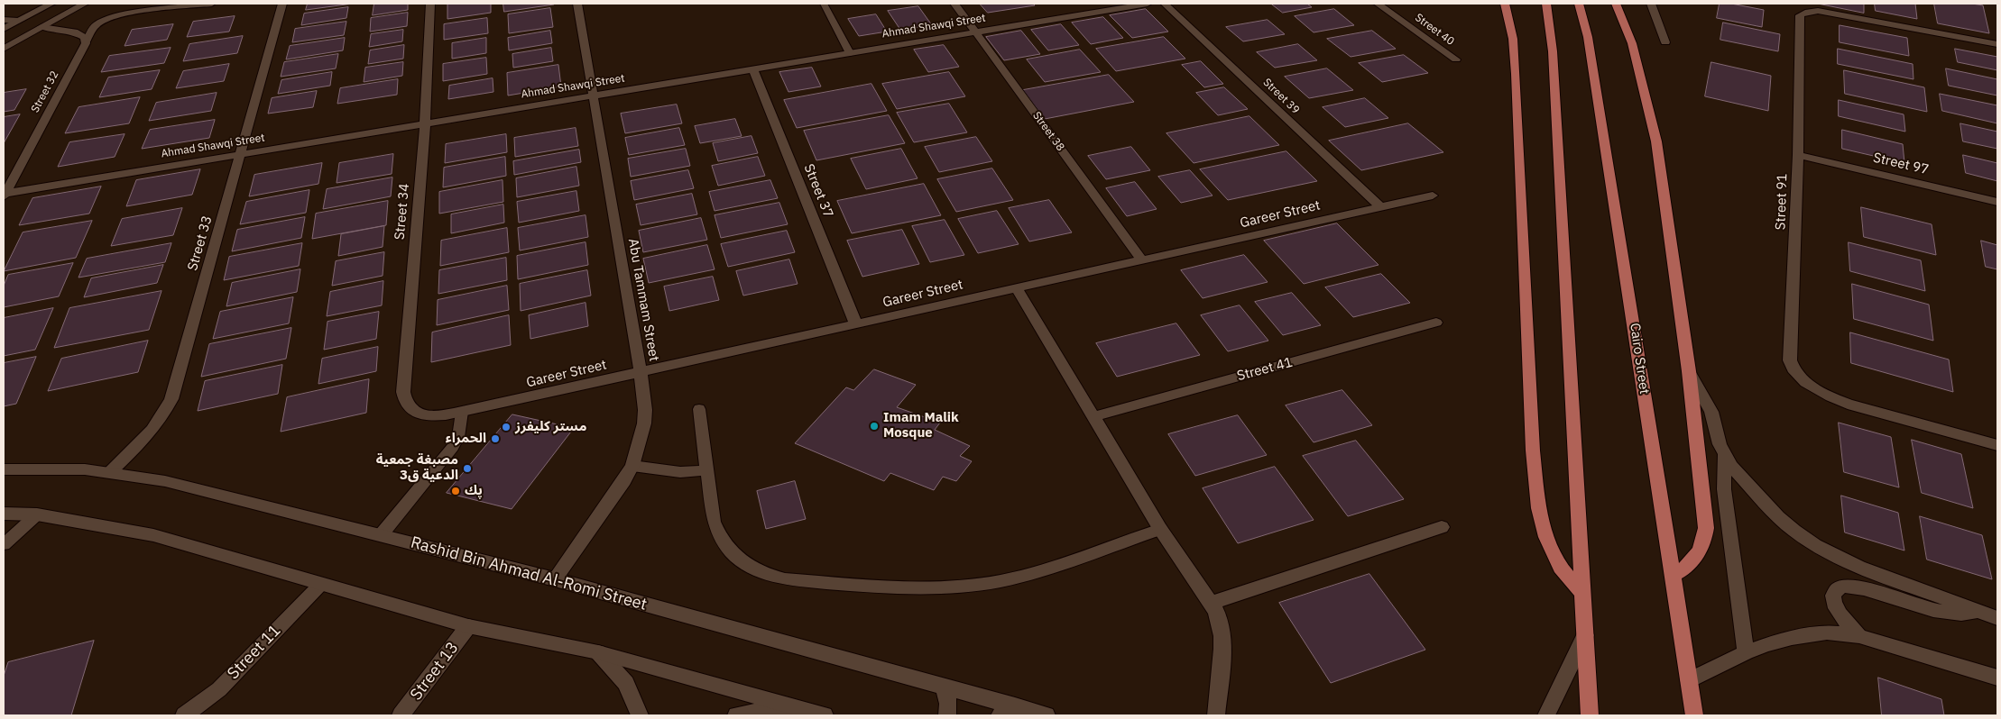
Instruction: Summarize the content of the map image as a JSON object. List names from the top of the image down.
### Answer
{
  "streets": {
    "main road": ["Cairo Street"],
    "street": [
      "Ahmad Shawqi Street",
      "Street 40",
      "Street 32",
      "Street 39",
      "Street 38",
      "Street 97",
      "Street 37",
      "Street 91",
      "Street 34",
      "Gareer Street",
      "Street 33",
      "Abu Tammam Street",
      "Street 41",
      "Rashid Bin Ahmad Al-Romi Street",
      "Street 11",
      "Street 13"
    ]
  },
  "crossings": [
    ["Ahmad Shawqi Street", "Street 32"],
    ["Ahmad Shawqi Street", "Street 38"],
    ["Ahmad Shawqi Street", "Street 37"],
    ["Ahmad Shawqi Street", "Street 34"],
    ["Ahmad Shawqi Street", "Street 33"],
    ["Ahmad Shawqi Street", "Abu Tammam Street"],
    ["Street 39", "Gareer Street"],
    ["Street 38", "Gareer Street"],
    ["Street 97", "Street 91"],
    ["Street 37", "Gareer Street"],
    ["Street 34", "Gareer Street"],
    ["Gareer Street", "Abu Tammam Street"],
    ["Street 33", "Rashid Bin Ahmad Al-Romi Street"],
    ["Abu Tammam Street", "Rashid Bin Ahmad Al-Romi Street"]
  ],
  "places": [
    "Imam Malik Mosque",
    "مستر كليفرز",
    "الحمراء",
    "مصبغة جمعية الدعية ق3",
    "پك"
  ]
}
